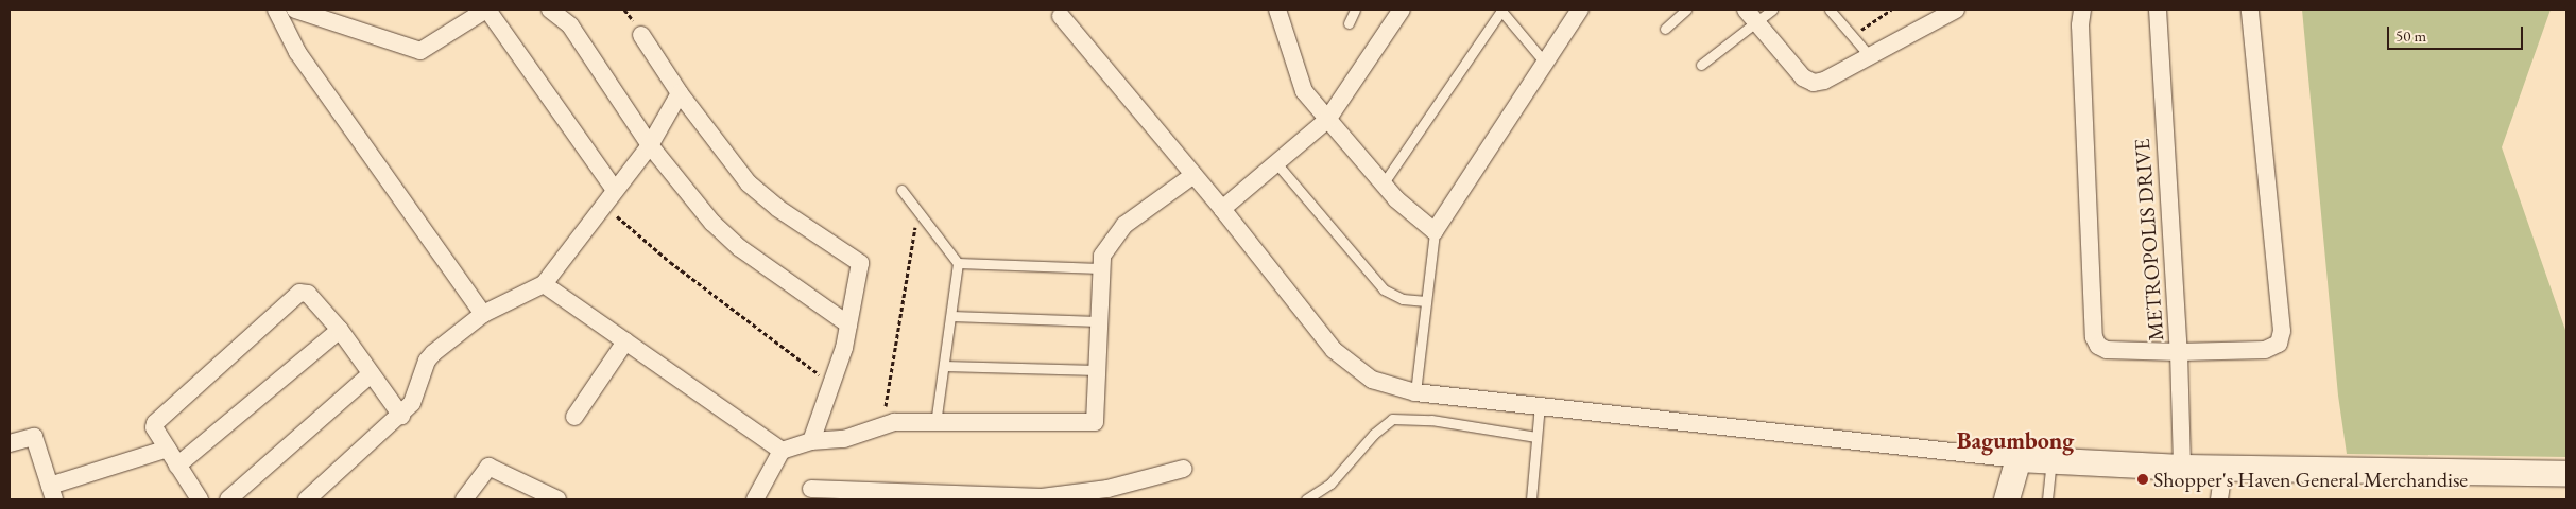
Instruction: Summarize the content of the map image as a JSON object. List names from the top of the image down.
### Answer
{
  "streets": {
    "street": ["METROPOLIS DRIVE"]
  },
  "districts": ["Bagumbong"],
  "places": ["Shopper's Haven General Merchandise"],
  "scale_bar": "50 m"
}
